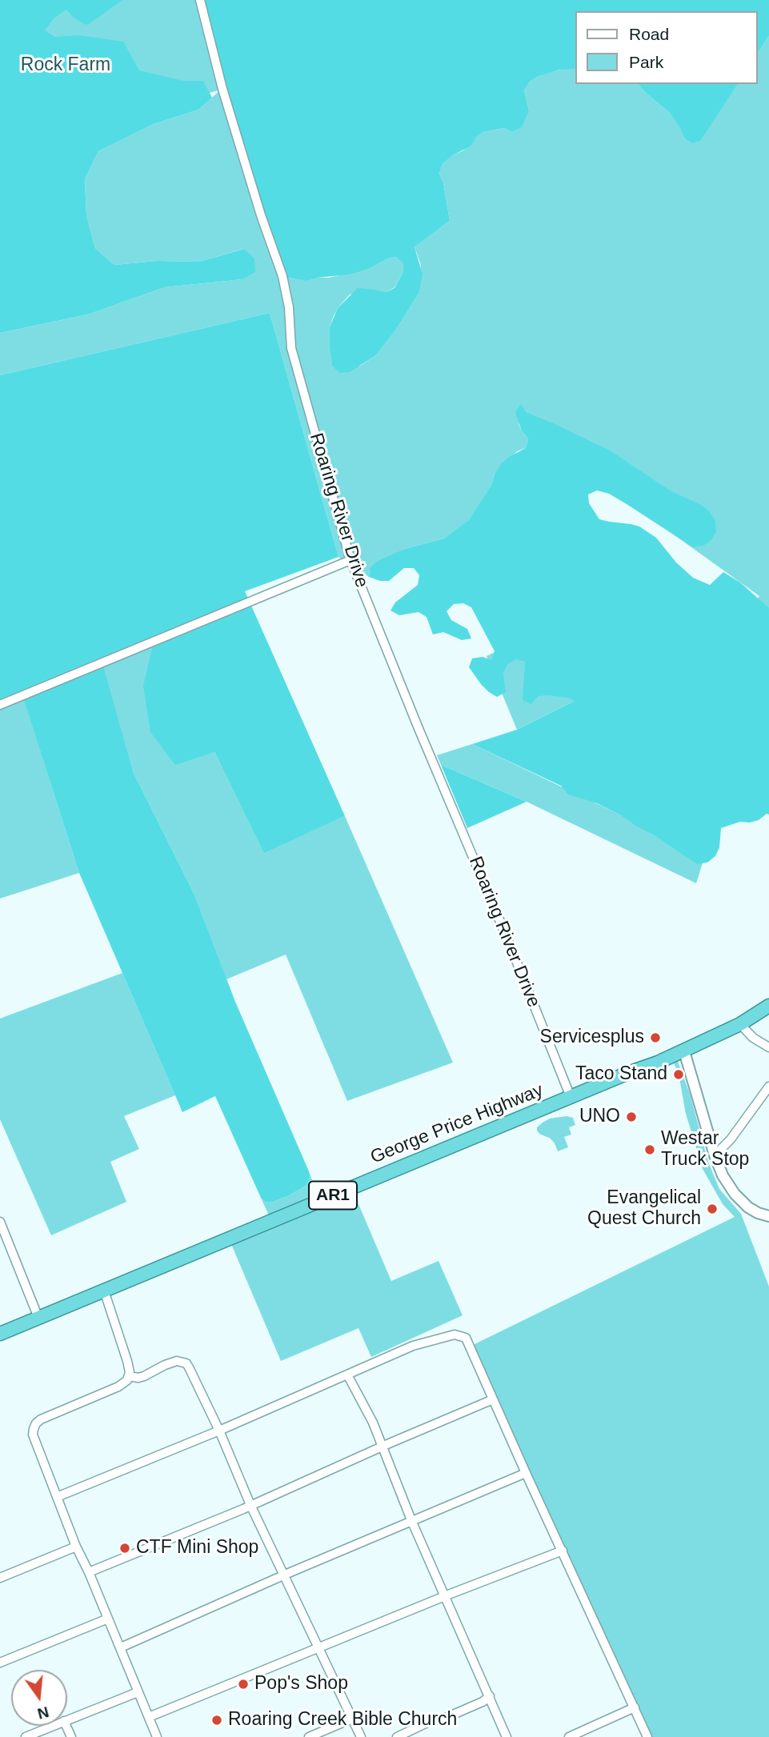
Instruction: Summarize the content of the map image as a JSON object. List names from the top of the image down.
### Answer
{
  "streets": {
    "highway": ["George Price Highway", "AR1"],
    "street": ["Roaring River Drive"]
  },
  "crossings": [
    ["Roaring River Drive", "George Price Highway"]
  ],
  "parks": ["Rock Farm"],
  "places": [
    "Servicesplus",
    "Taco Stand",
    "UNO",
    "Westar Truck Stop",
    "Evangelical Quest Church",
    "CTF Mini Shop",
    "Pop's Shop",
    "Roaring Creek Bible Church"
  ],
  "legend": ["Road", "Park"],
  "north": "bottom"
}
